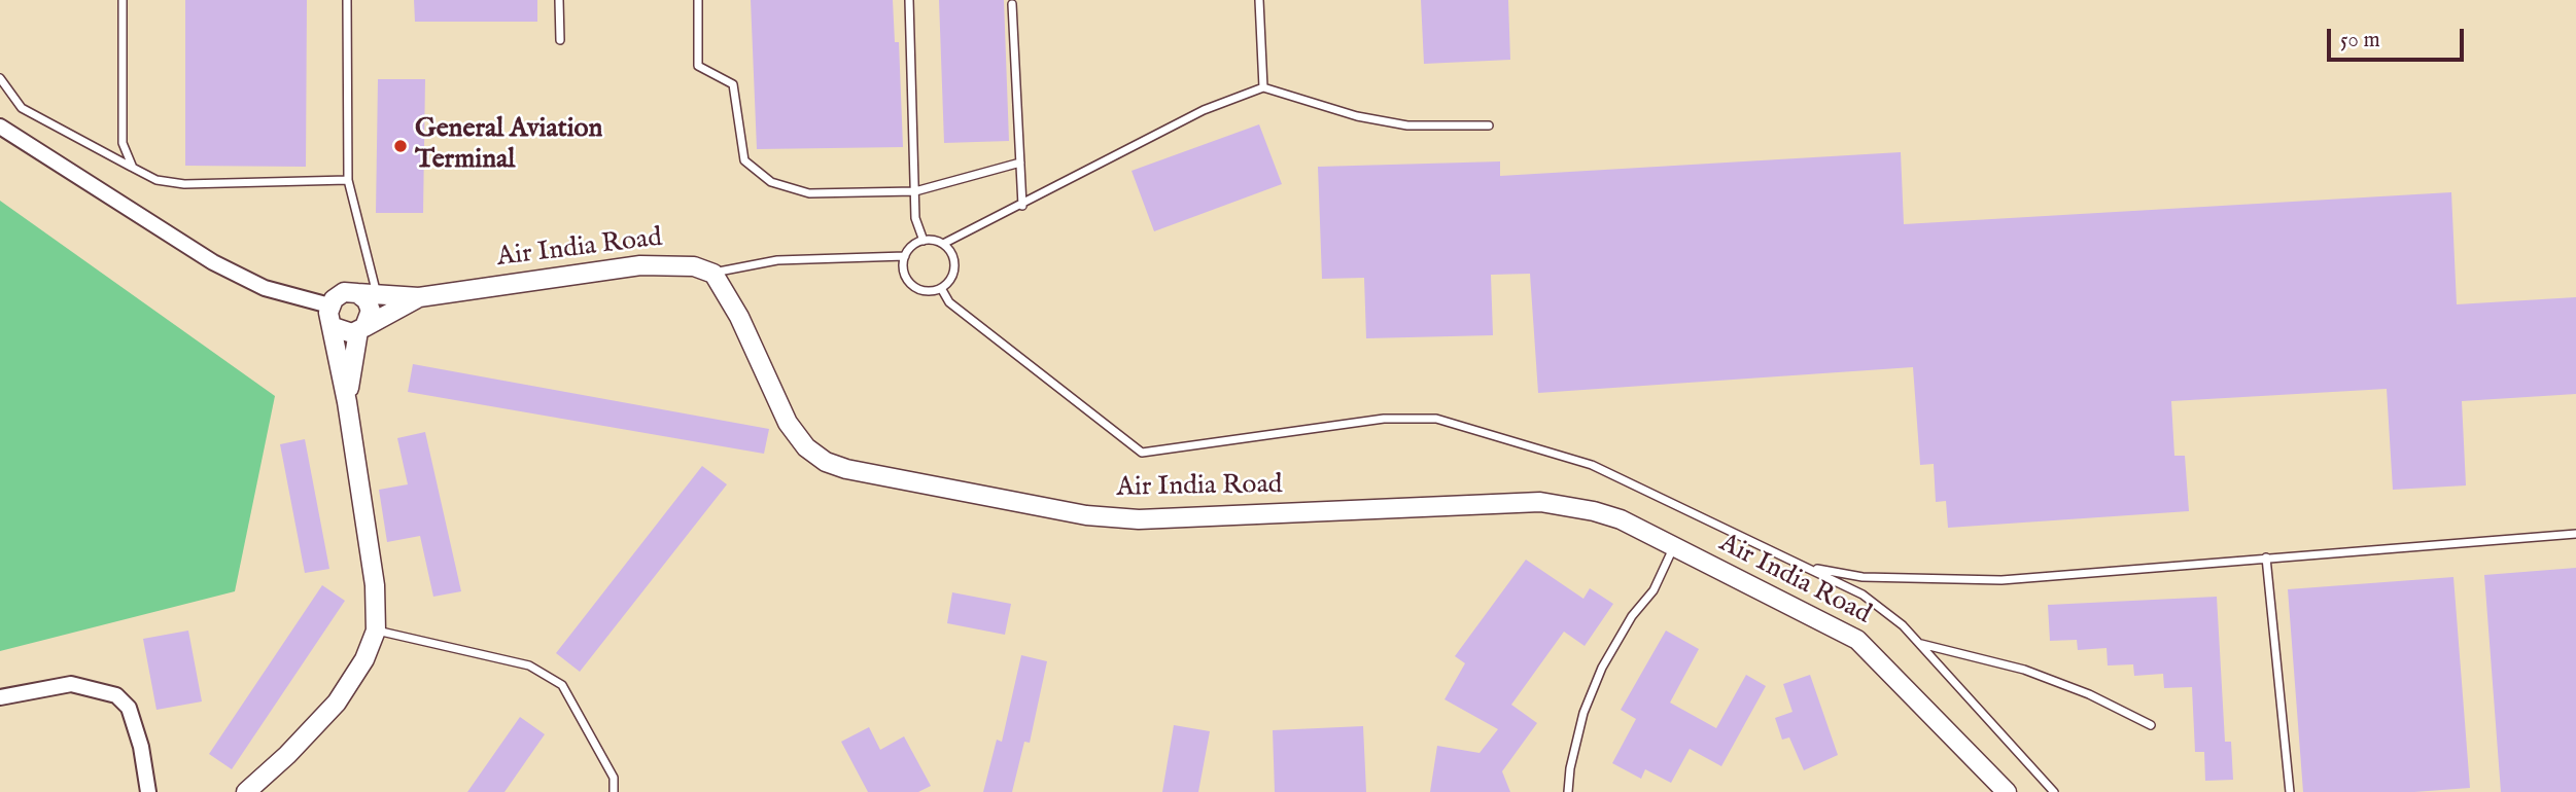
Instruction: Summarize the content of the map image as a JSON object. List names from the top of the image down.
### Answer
{
  "streets": {
    "street": ["Air India Road"]
  },
  "places": ["General Aviation Terminal"],
  "scale_bar": "50 m"
}
